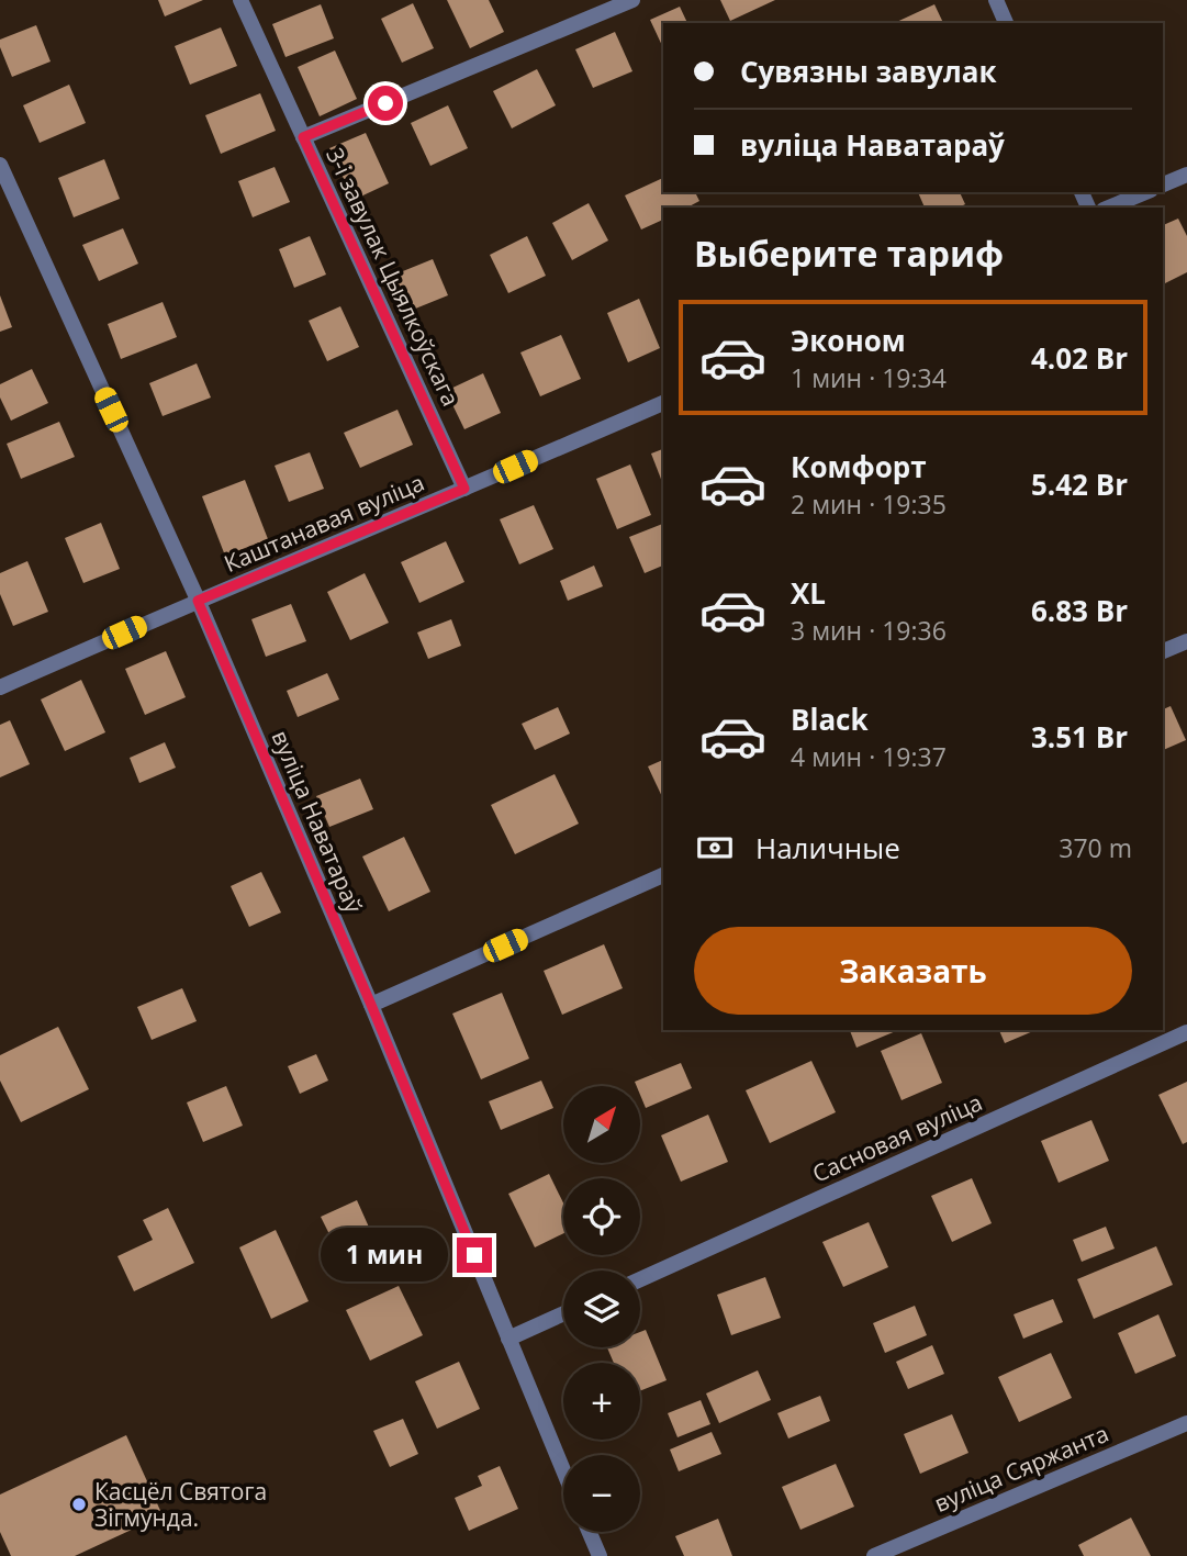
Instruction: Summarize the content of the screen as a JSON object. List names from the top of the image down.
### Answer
{
  "streets": {
    "street": [
      "3-і завулак Цыялкоўскага",
      "Каштанавая вуліца",
      "вуліца Наватараў",
      "Сасновая вуліца",
      "вуліца Сяржанта"
    ]
  },
  "crossings": [
    ["3-і завулак Цыялкоўскага", "Каштанавая вуліца"],
    ["Каштанавая вуліца", "вуліца Наватараў"]
  ],
  "places": ["Касцёл Святога Зігмунда."],
  "north": "top right",
  "page": {
    "banner": ["Сувязны завулак", "вуліца Наватараў"],
    "heading": "Выберите тариф",
    "list": [
      {
        "name": "Эконом",
        "note": "1 мин · 19:34",
        "value": "4.02 Br"
      },
      {
        "name": "Комфорт",
        "note": "2 мин · 19:35",
        "value": "5.42 Br"
      },
      {
        "name": "XL",
        "note": "3 мин · 19:36",
        "value": "6.83 Br"
      },
      {
        "name": "Black",
        "note": "4 мин · 19:37",
        "value": "3.51 Br"
      }
    ],
    "pay": ["Наличные", "370 m"],
    "buttons": "Заказать",
    "map_buttons": ["+", "−"],
    "bubble": "1 мин"
  }
}
